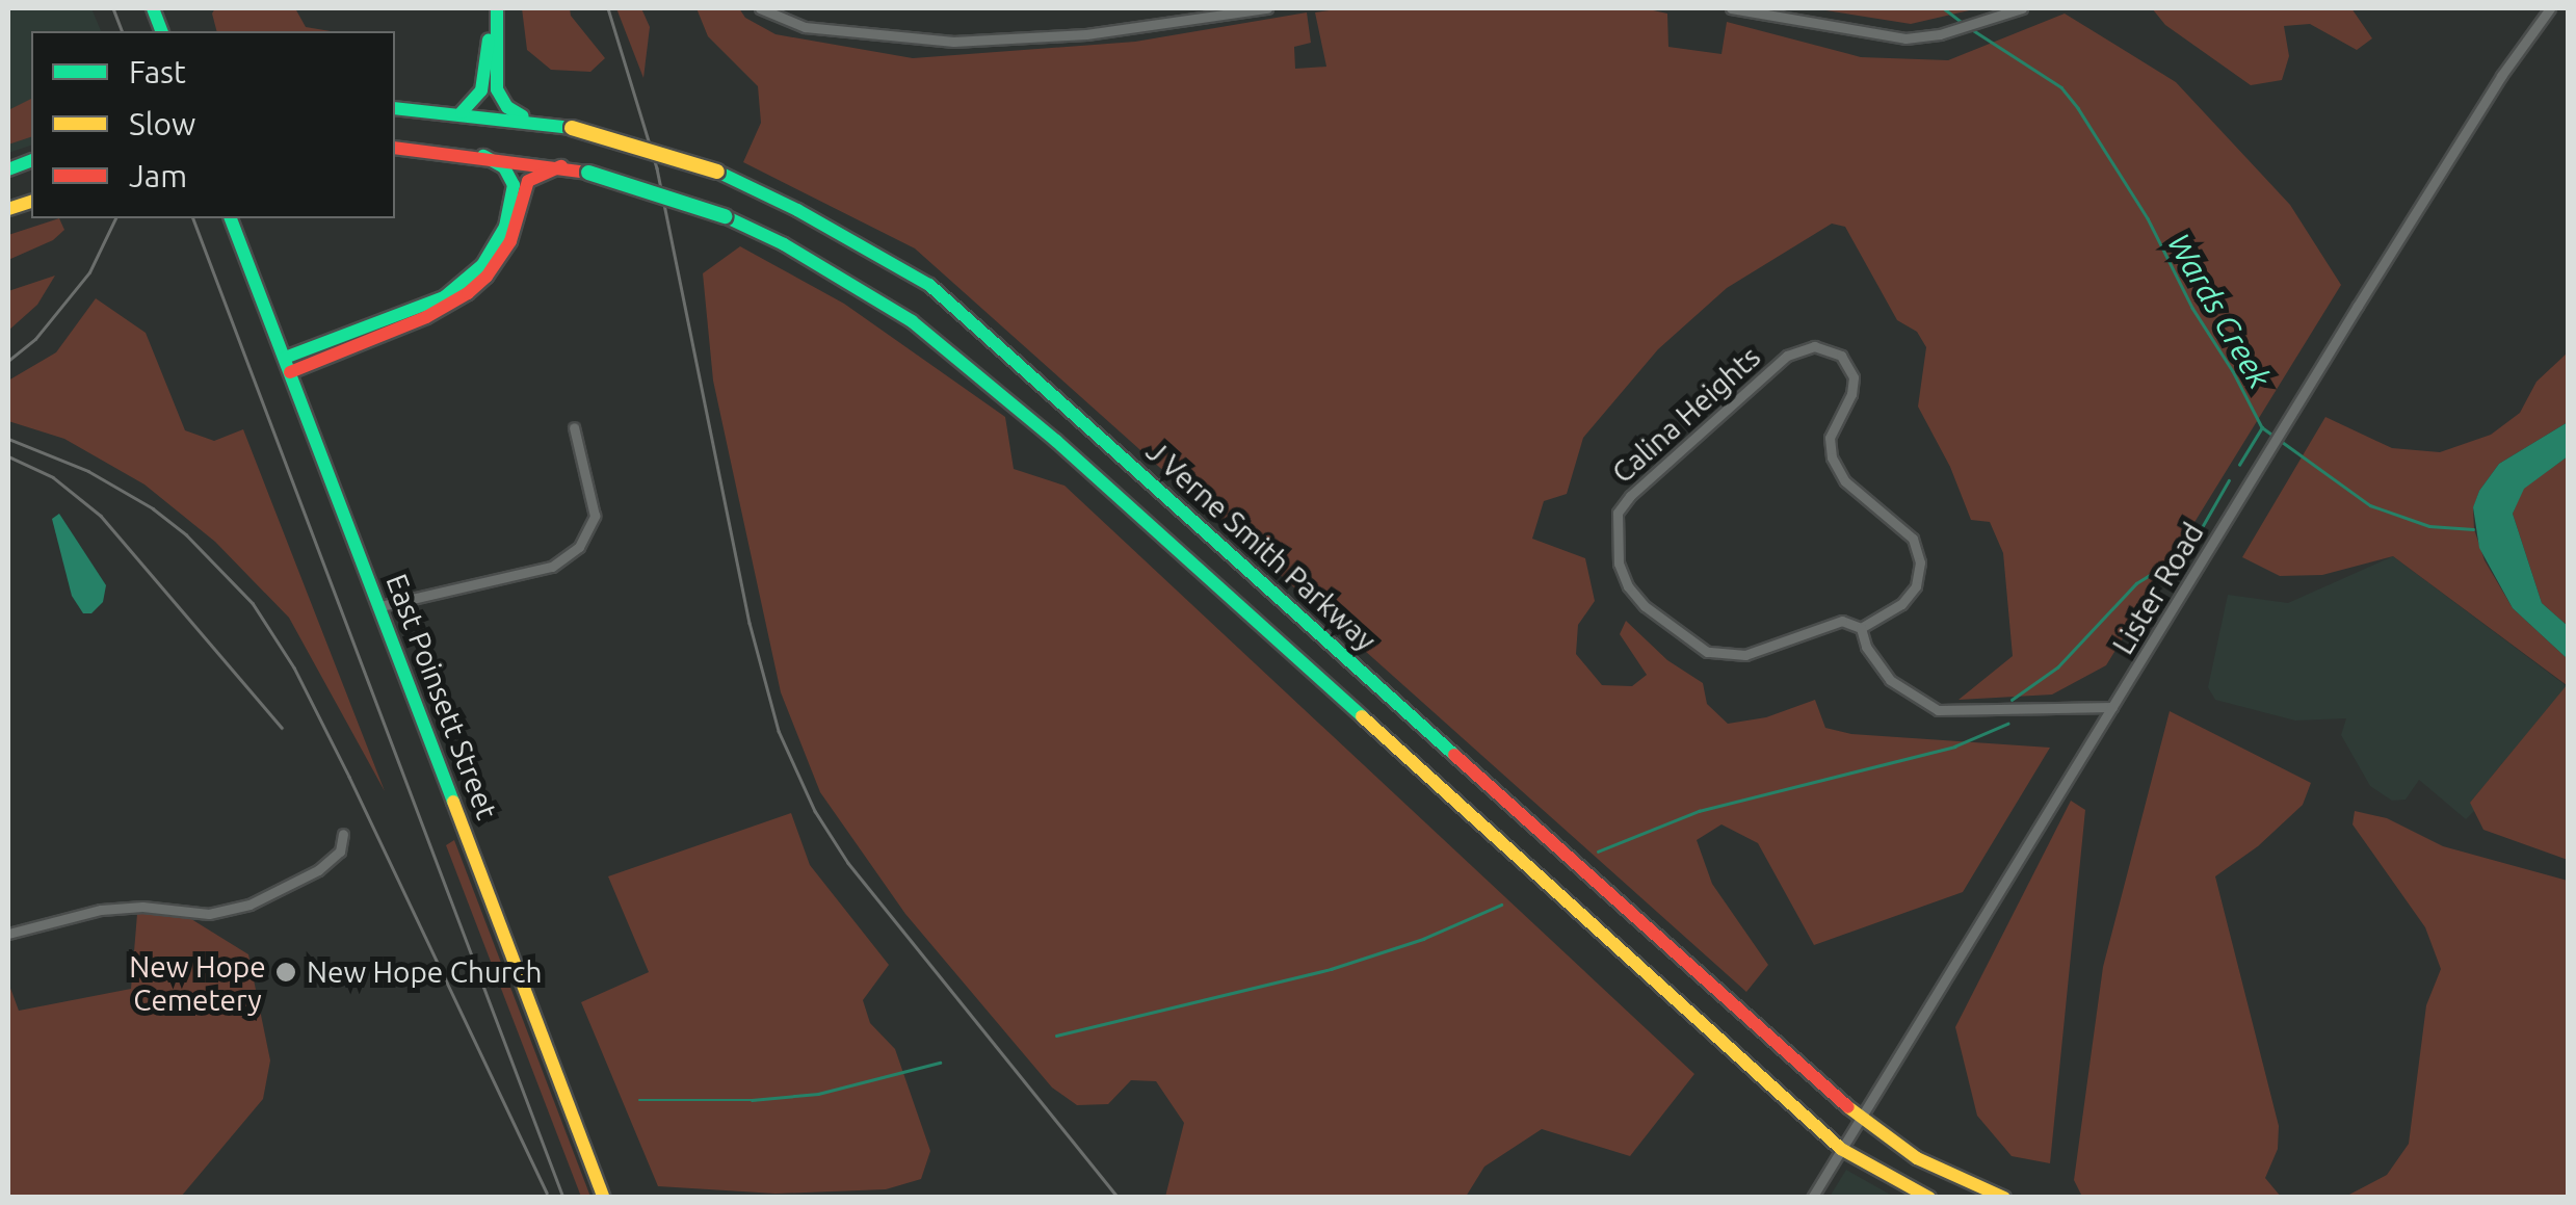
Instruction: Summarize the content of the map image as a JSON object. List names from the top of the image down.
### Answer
{
  "streets": {
    "main road": ["J Verne Smith Parkway", "East Poinsett Street"],
    "street": ["Calina Heights", "Lister Road"]
  },
  "crossings": [
    ["J Verne Smith Parkway", "Lister Road"]
  ],
  "water": ["Wards Creek"],
  "parks": ["New Hope Cemetery"],
  "places": ["New Hope Church"],
  "legend": ["Fast", "Slow", "Jam"]
}
